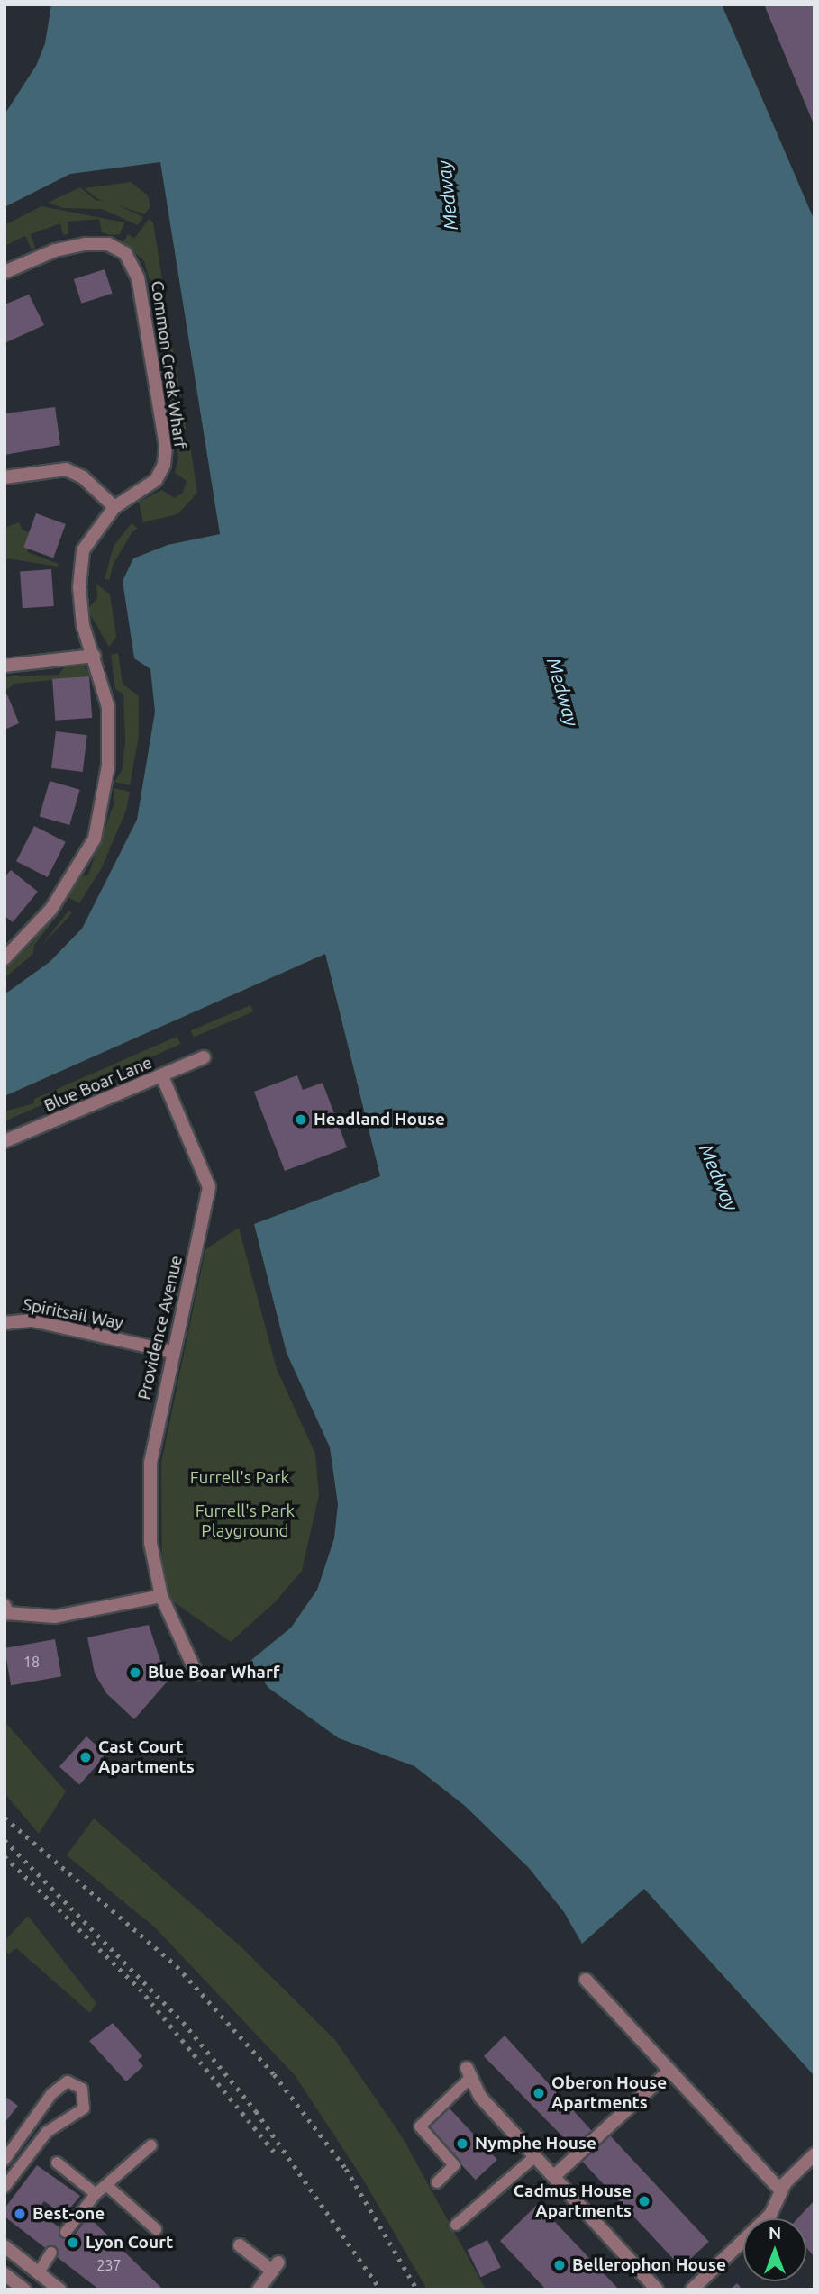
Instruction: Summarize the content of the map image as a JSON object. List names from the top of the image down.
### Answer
{
  "streets": {
    "street": [
      "Common Creek Wharf",
      "Blue Boar Lane",
      "Spiritsail Way",
      "Providence Avenue"
    ]
  },
  "crossings": [
    ["Blue Boar Lane", "Providence Avenue"],
    ["Spiritsail Way", "Providence Avenue"]
  ],
  "water": ["Medway"],
  "parks": ["Furrell's Park", "Furrell's Park Playground"],
  "places": [
    "Headland House",
    "Blue Boar Wharf",
    "Cast Court Apartments",
    "Oberon House Apartments",
    "Nymphe House",
    "Cadmus House Apartments",
    "Best-one",
    "Lyon Court",
    "Bellerophon House"
  ],
  "house_numbers": ["18", "237"],
  "north": "top"
}
